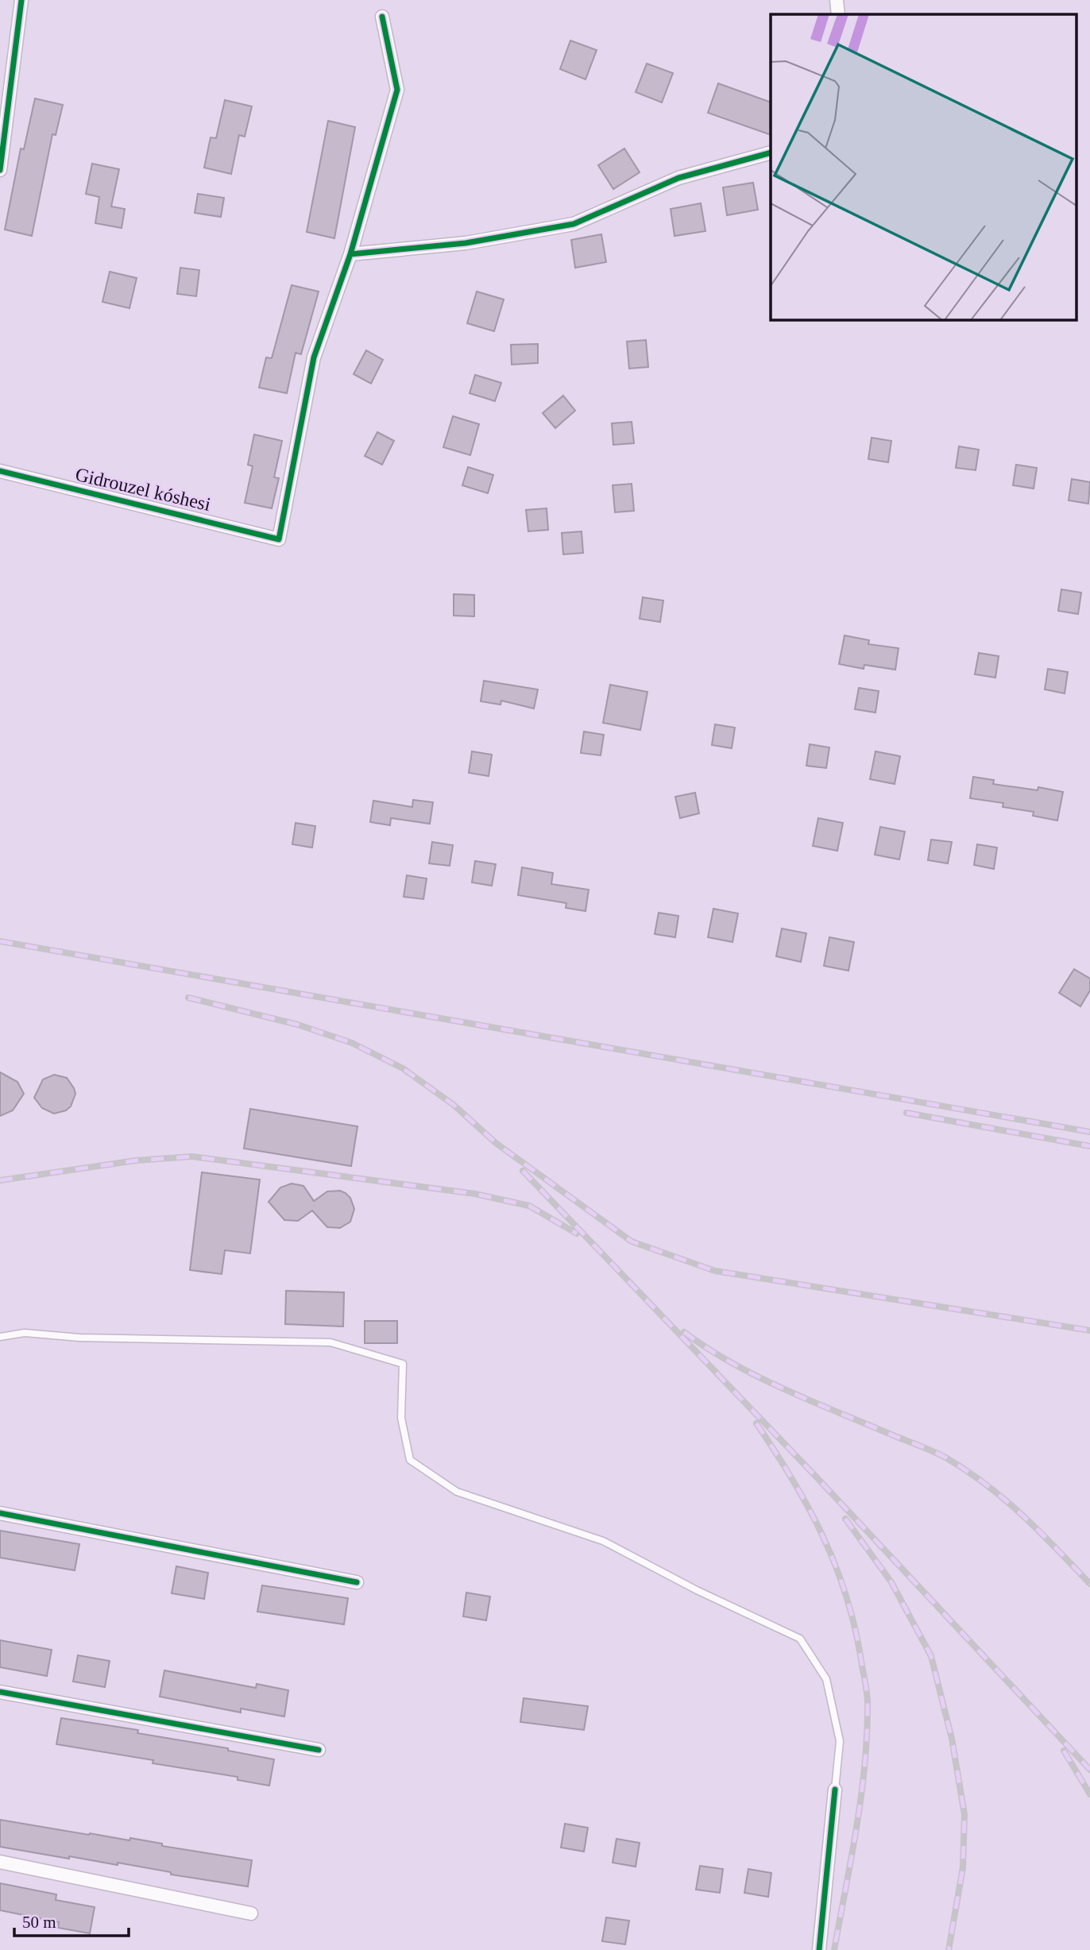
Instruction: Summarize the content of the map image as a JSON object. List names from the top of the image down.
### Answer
{
  "streets": {
    "street": ["Gidrouzel kóshesi"]
  },
  "scale_bar": "50 m"
}
